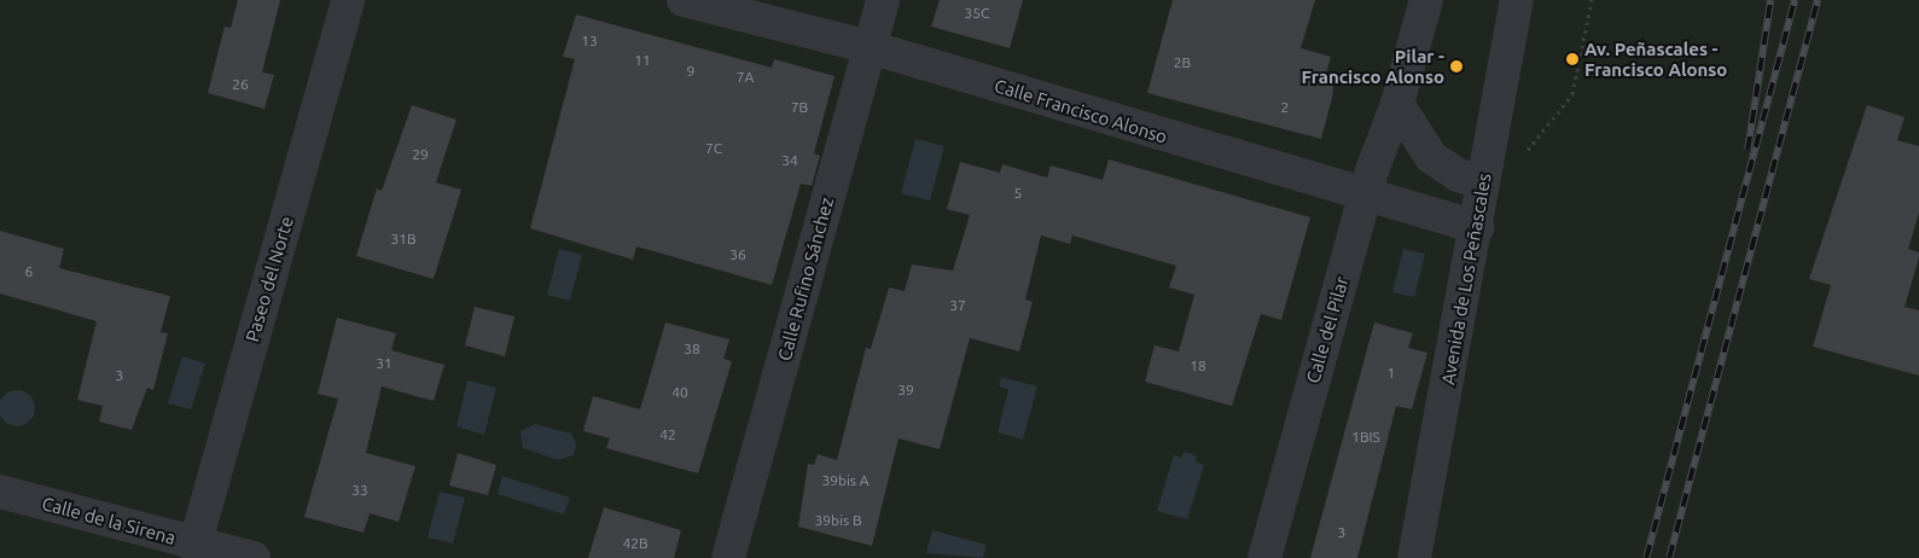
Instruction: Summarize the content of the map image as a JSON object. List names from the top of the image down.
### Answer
{
  "streets": {
    "street": [
      "Calle Francisco Alonso",
      "Paseo del Norte",
      "Calle Rufino Sánchez",
      "Avenida de Los Peñascales",
      "Calle del Pilar",
      "Calle de la Sirena"
    ]
  },
  "crossings": [
    ["Calle Francisco Alonso", "Calle Rufino Sánchez"],
    ["Calle Francisco Alonso", "Avenida de Los Peñascales"],
    ["Calle Francisco Alonso", "Calle del Pilar"],
    ["Paseo del Norte", "Calle de la Sirena"]
  ],
  "places": ["Av. Peñascales - Francisco Alonso", "Pilar - Francisco Alonso"],
  "house_numbers": [
    "35C",
    "13",
    "11",
    "2B",
    "9",
    "7A",
    "26",
    "7B",
    "2",
    "7C",
    "29",
    "34",
    "5",
    "31B",
    "36",
    "6",
    "37",
    "38",
    "31",
    "18",
    "1",
    "3",
    "39",
    "40",
    "42",
    "1BIS",
    "39bis A",
    "33",
    "39bis B",
    "3",
    "42B"
  ]
}
